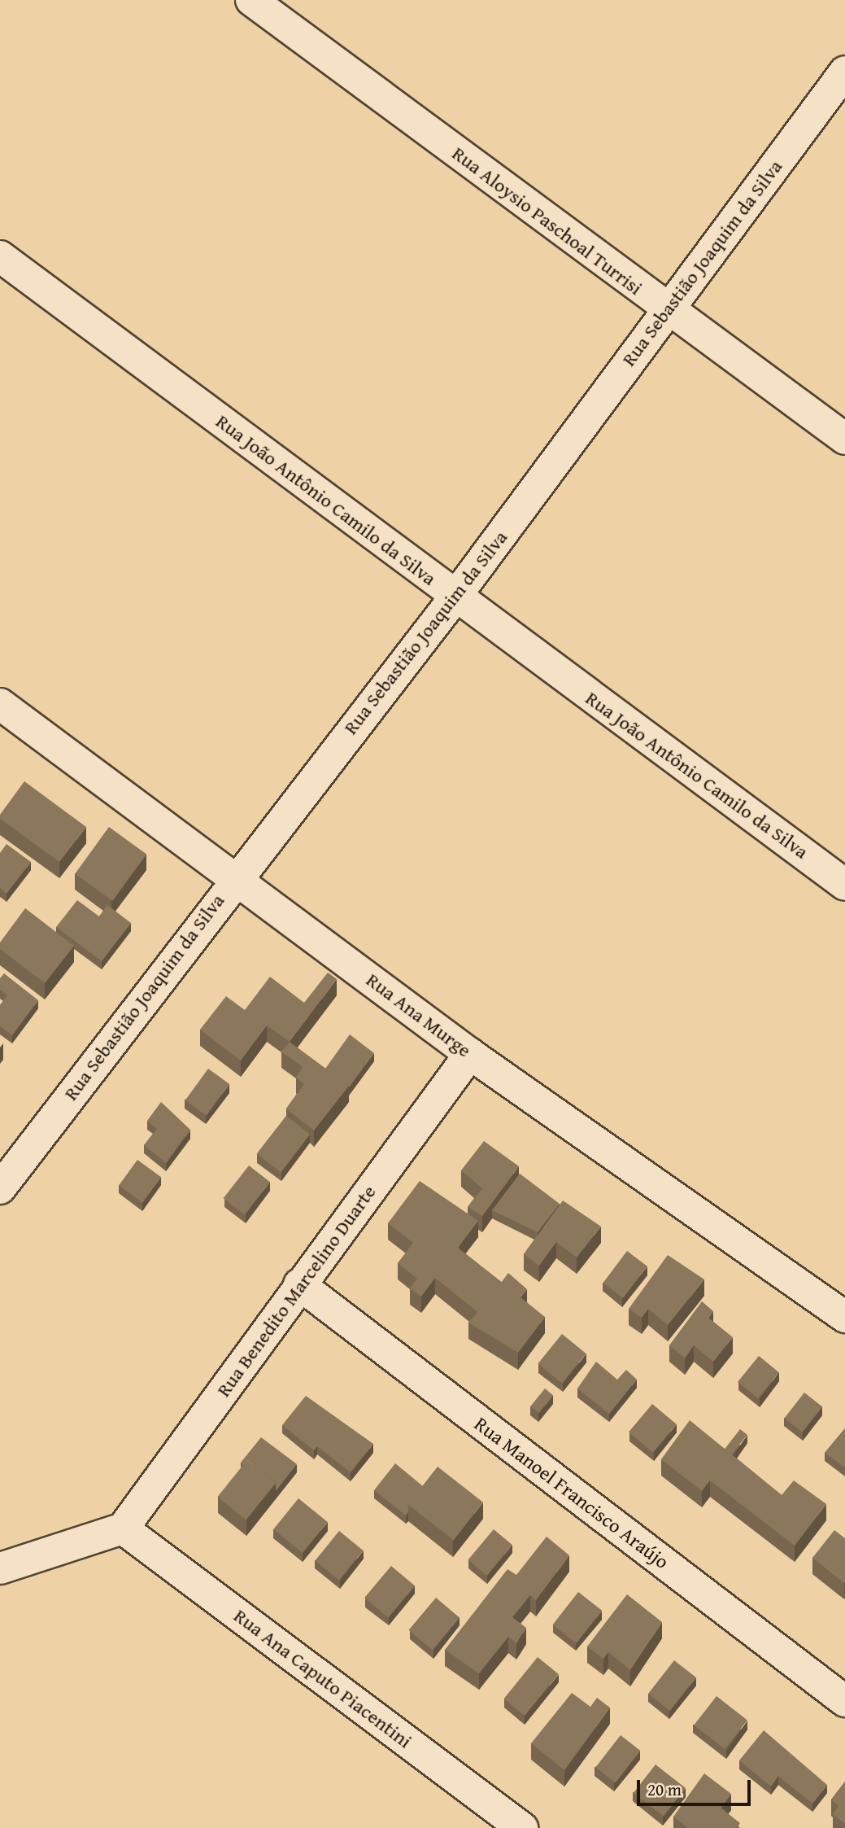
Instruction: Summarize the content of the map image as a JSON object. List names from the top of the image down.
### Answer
{
  "streets": {
    "street": [
      "Rua Aloysio Paschoal Turrisi",
      "Rua Sebastião Joaquim da Silva",
      "Rua João Antônio Camilo da Silva",
      "Rua Ana Murge",
      "Rua Benedito Marcelino Duarte",
      "Rua Manoel Francisco Araújo",
      "Rua Ana Caputo Piacentini"
    ]
  },
  "crossings": [
    ["Rua Aloysio Paschoal Turrisi", "Rua Sebastião Joaquim da Silva"],
    ["Rua Sebastião Joaquim da Silva", "Rua João Antônio Camilo da Silva"],
    ["Rua Sebastião Joaquim da Silva", "Rua Ana Murge"],
    ["Rua Ana Murge", "Rua Benedito Marcelino Duarte"],
    ["Rua Benedito Marcelino Duarte", "Rua Manoel Francisco Araújo"],
    ["Rua Benedito Marcelino Duarte", "Rua Ana Caputo Piacentini"]
  ],
  "scale_bar": "20 m"
}
